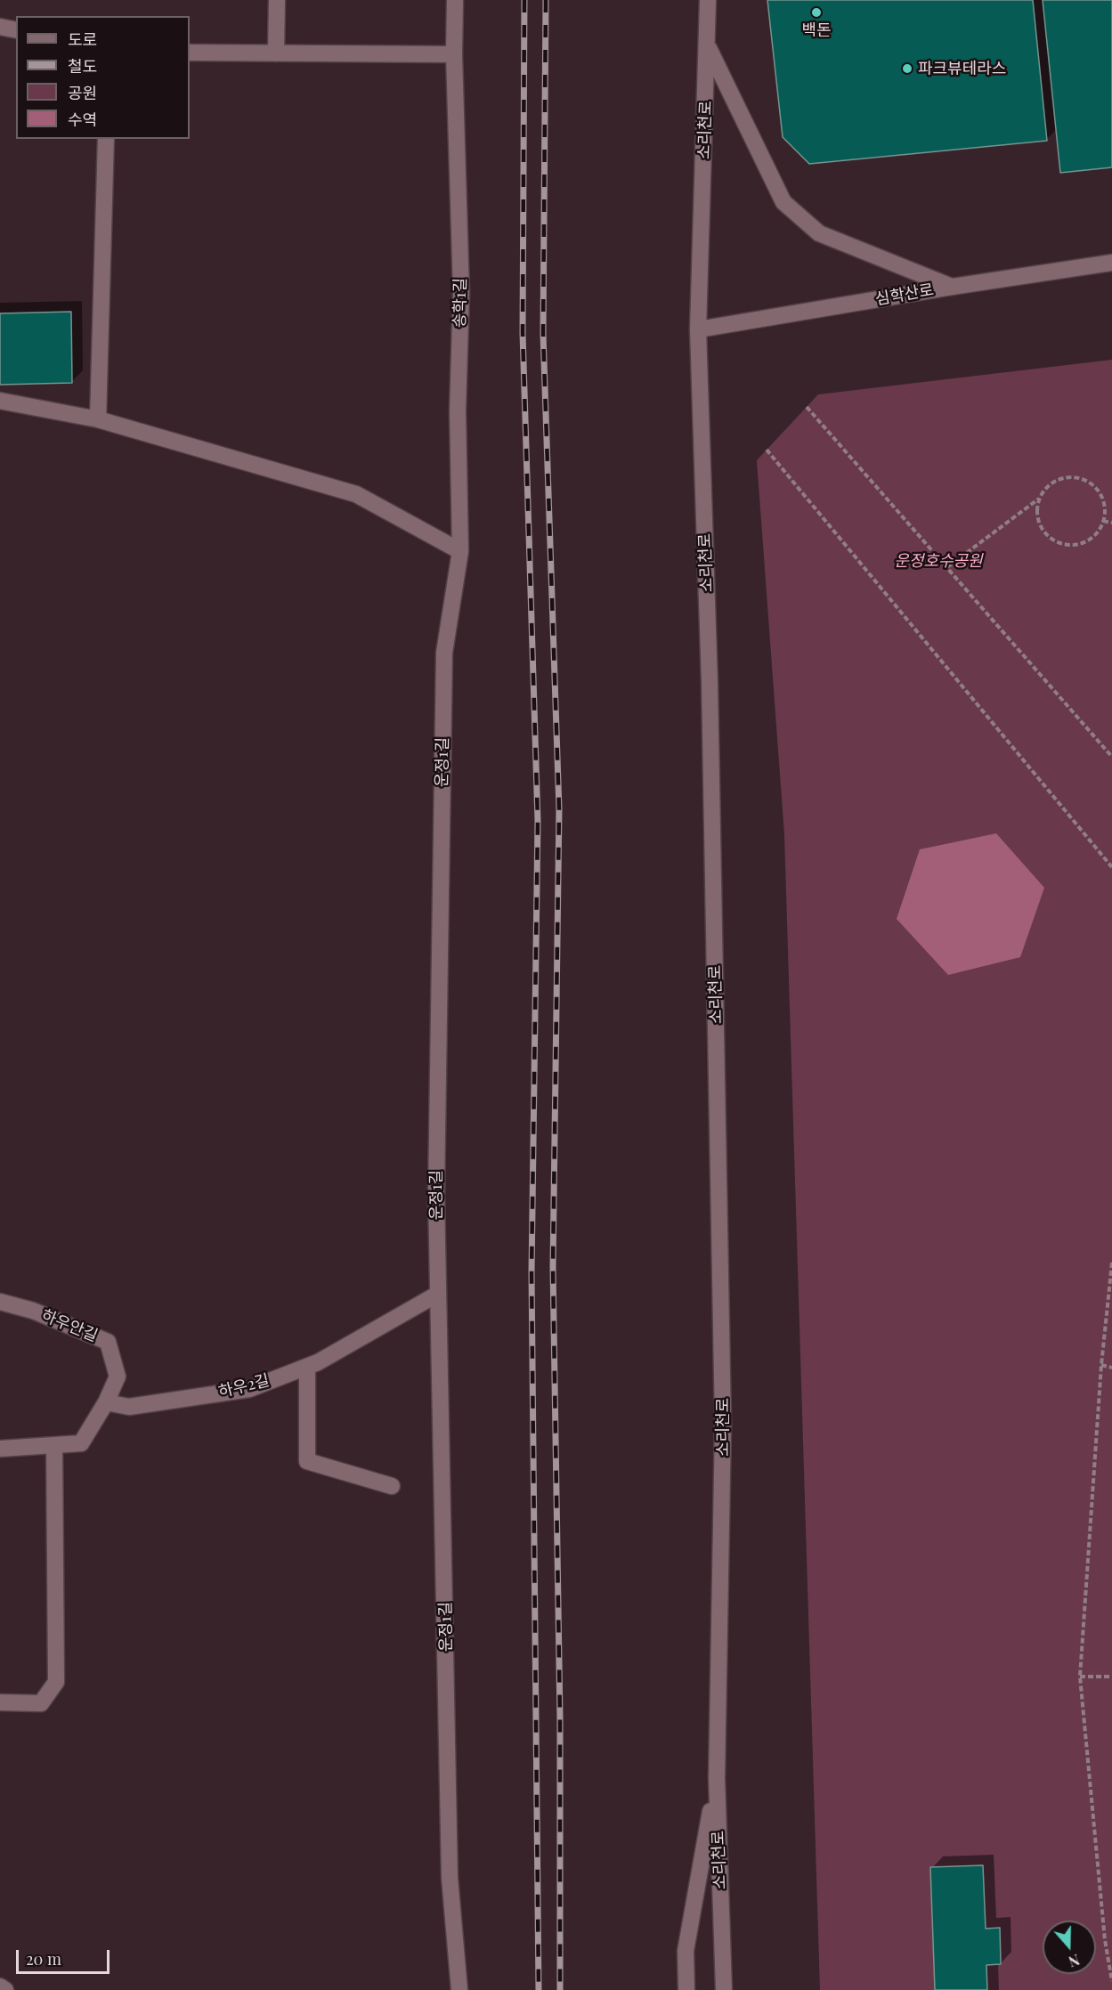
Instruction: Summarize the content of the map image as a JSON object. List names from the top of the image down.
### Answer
{
  "streets": {
    "street": [
      "소리천로",
      "심학산로",
      "송학1길",
      "운정1길",
      "하우안길",
      "하우2길"
    ]
  },
  "crossings": [
    ["소리천로", "심학산로"],
    ["송학1길", "운정1길"],
    ["운정1길", "하우2길"],
    ["하우안길", "하우2길"]
  ],
  "parks": ["운정호수공원"],
  "places": ["백돈", "파크뷰테라스"],
  "legend": [
    "도로",
    "철도",
    "공원",
    "수역"
  ],
  "scale_bar": "20 m",
  "north": "bottom"
}
